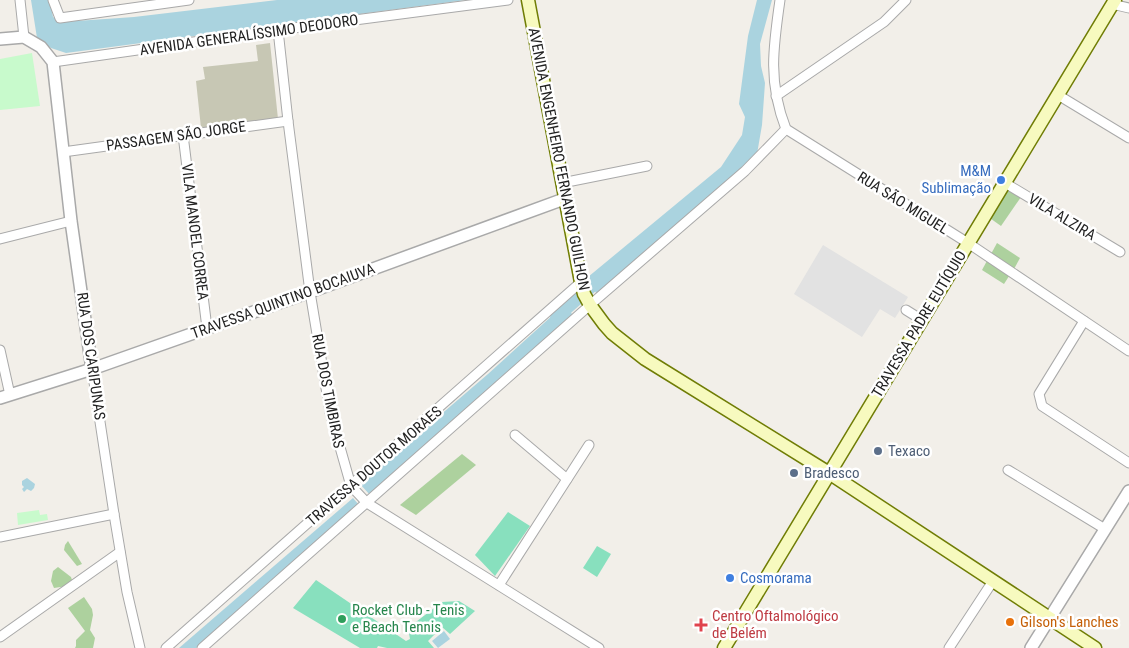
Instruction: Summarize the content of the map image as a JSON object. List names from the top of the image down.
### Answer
{
  "streets": {
    "main road": ["AVENIDA ENGENHEIRO FERNANDO GUILHON", "TRAVESSA PADRE EUTÍQUIO"],
    "street": [
      "AVENIDA GENERALÍSSIMO DEODORO",
      "PASSAGEM SÃO JORGE",
      "RUA SÃO MIGUEL",
      "VILA ALZIRA",
      "VILA MANOEL CORREA",
      "TRAVESSA QUINTINO BOCAIUVA",
      "RUA DOS CARIPUNAS",
      "RUA DOS TIMBIRAS",
      "TRAVESSA DOUTOR MORAES"
    ]
  },
  "crossings": [
    ["AVENIDA GENERALÍSSIMO DEODORO", "RUA DOS CARIPUNAS"],
    ["AVENIDA GENERALÍSSIMO DEODORO", "RUA DOS TIMBIRAS"],
    ["PASSAGEM SÃO JORGE", "VILA MANOEL CORREA"],
    ["PASSAGEM SÃO JORGE", "RUA DOS CARIPUNAS"],
    ["PASSAGEM SÃO JORGE", "RUA DOS TIMBIRAS"],
    ["AVENIDA ENGENHEIRO FERNANDO GUILHON", "TRAVESSA QUINTINO BOCAIUVA"],
    ["AVENIDA ENGENHEIRO FERNANDO GUILHON", "TRAVESSA PADRE EUTÍQUIO"],
    ["AVENIDA ENGENHEIRO FERNANDO GUILHON", "TRAVESSA DOUTOR MORAES"],
    ["RUA SÃO MIGUEL", "TRAVESSA PADRE EUTÍQUIO"],
    ["RUA SÃO MIGUEL", "TRAVESSA DOUTOR MORAES"],
    ["VILA ALZIRA", "TRAVESSA PADRE EUTÍQUIO"],
    ["VILA MANOEL CORREA", "TRAVESSA QUINTINO BOCAIUVA"],
    ["TRAVESSA QUINTINO BOCAIUVA", "RUA DOS CARIPUNAS"],
    ["TRAVESSA QUINTINO BOCAIUVA", "RUA DOS TIMBIRAS"],
    ["RUA DOS TIMBIRAS", "TRAVESSA DOUTOR MORAES"]
  ],
  "places": {
    "other": [
      "M&M Sublimação",
      "Texaco",
      "Bradesco",
      "Cosmorama",
      "Rocket Club - Tenis e Beach Tennis",
      "Gilson's Lanches"
    ],
    "health": ["Centro Oftalmológico de Belém"]
  }
}
